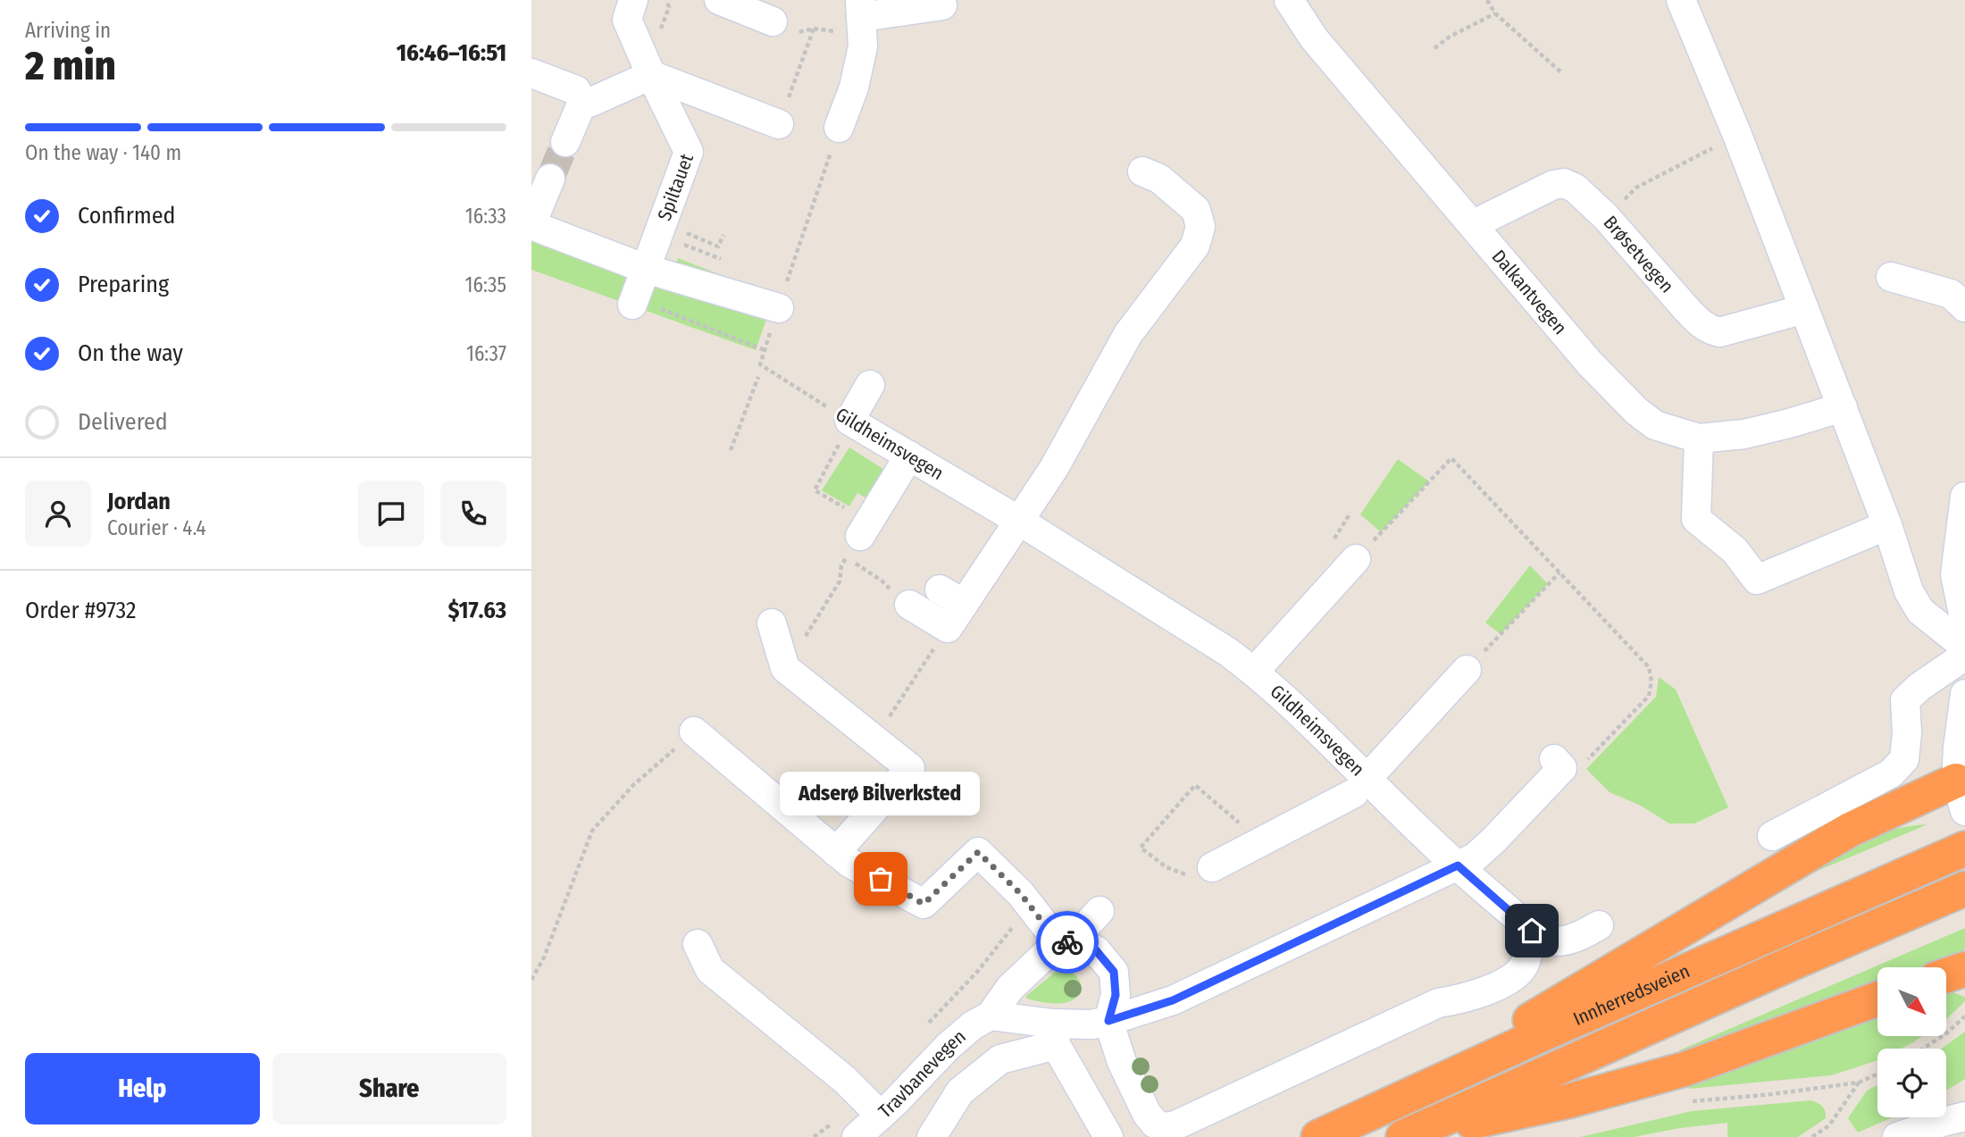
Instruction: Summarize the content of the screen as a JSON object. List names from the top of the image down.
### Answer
{
  "streets": {
    "highway": ["Innherredsveien"],
    "street": [
      "Spiltauet",
      "Brøsetvegen",
      "Dalkantvegen",
      "Gildheimsvegen",
      "Travbanevegen"
    ]
  },
  "crossings": [
    ["Brøsetvegen", "Dalkantvegen"]
  ],
  "places": ["Adserø Bilverksted"],
  "north": "bottom right",
  "page": {
    "heading": ["2 min", "Arriving in", "16:46–16:51"],
    "panel": [
      "Jordan",
      "Courier · 4.4",
      "Order #9732",
      "$17.63"
    ],
    "bar": "On the way · 140 m",
    "list": [
      ["Confirmed", "16:33"],
      ["Preparing", "16:35"],
      ["On the way", "16:37"],
      "Delivered"
    ],
    "bubble": "Adserø Bilverksted",
    "buttons": ["Help", "Share"]
  }
}
